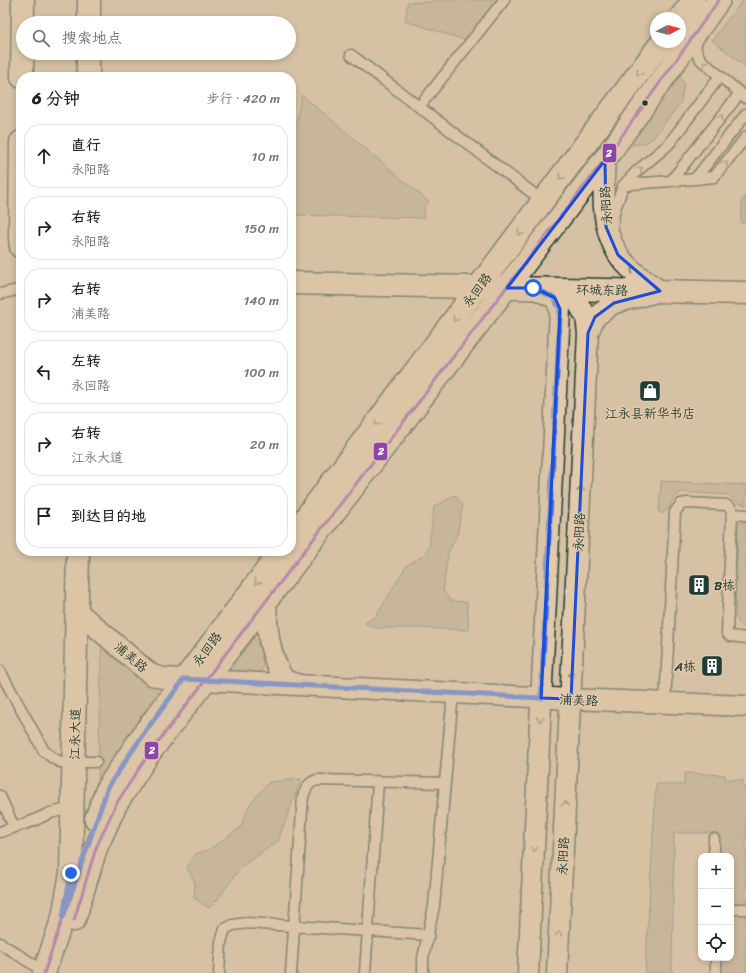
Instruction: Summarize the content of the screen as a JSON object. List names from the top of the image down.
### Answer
{
  "streets": {
    "main road": ["永回路", "环城东路", "江永大道"],
    "street": ["永阳路", "浦美路"]
  },
  "crossings": [
    ["永阳路", "永回路"],
    ["永阳路", "环城东路"],
    ["永阳路", "浦美路"],
    ["永回路", "环城东路"],
    ["永回路", "浦美路"],
    ["永回路", "江永大道"],
    ["浦美路", "江永大道"]
  ],
  "places": {
    "shop": ["江永县新华书店"],
    "building": ["B栋", "A栋"]
  },
  "lines": ["transit line 2"],
  "north": "right",
  "page": {
    "search": "搜索地点",
    "heading": ["6 分钟", "步行 · 420 m"],
    "list": [
      ["直行", "永阳路", "10 m"],
      ["右转", "永阳路", "150 m"],
      ["右转", "浦美路", "140 m"],
      ["左转", "永回路", "100 m"],
      ["右转", "江永大道", "20 m"],
      "到达目的地"
    ],
    "map_buttons": ["+", "−"]
  }
}
